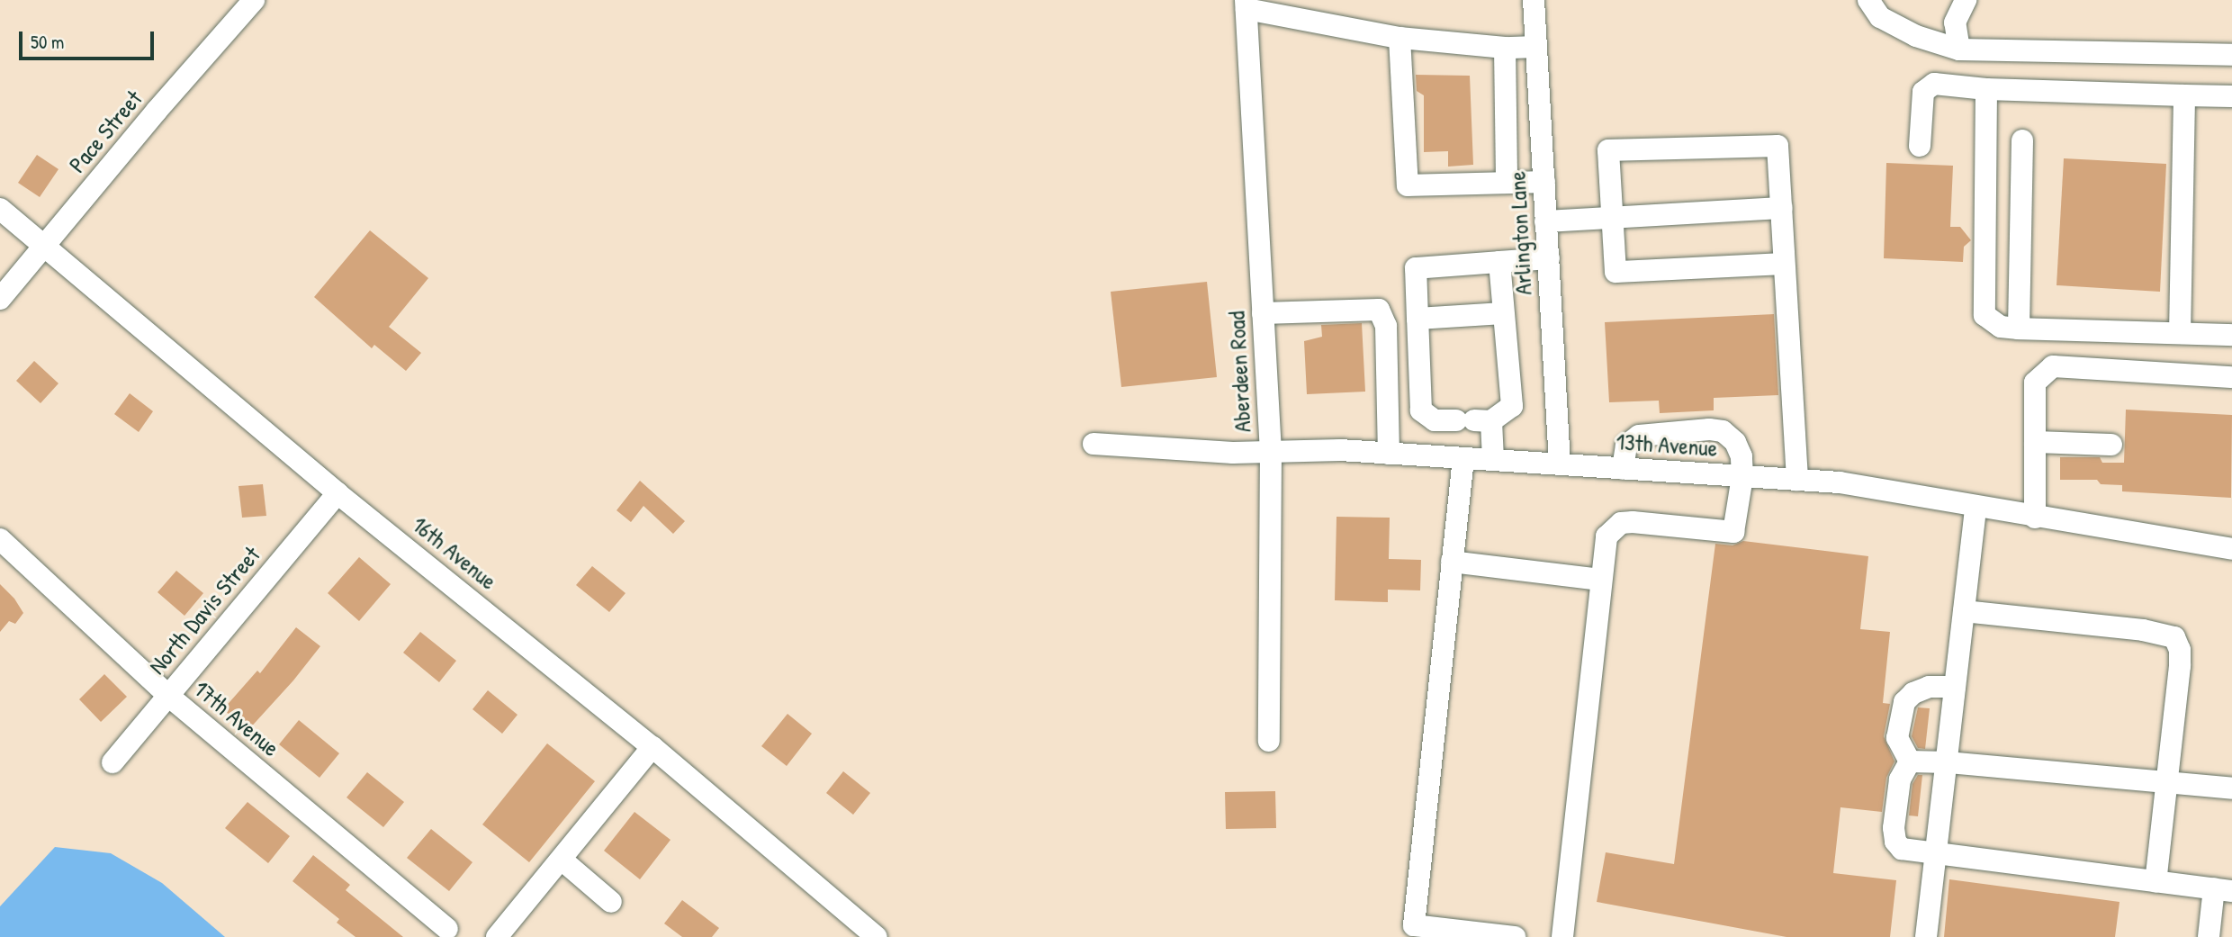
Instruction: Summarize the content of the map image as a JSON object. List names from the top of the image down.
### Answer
{
  "streets": {
    "street": [
      "Pace Street",
      "Arlington Lane",
      "Aberdeen Road",
      "13th Avenue",
      "16th Avenue",
      "North Davis Street",
      "17th Avenue"
    ]
  },
  "crossings": [
    ["Pace Street", "16th Avenue"],
    ["Arlington Lane", "13th Avenue"],
    ["Aberdeen Road", "13th Avenue"],
    ["16th Avenue", "North Davis Street"],
    ["North Davis Street", "17th Avenue"]
  ],
  "scale_bar": "50 m"
}
